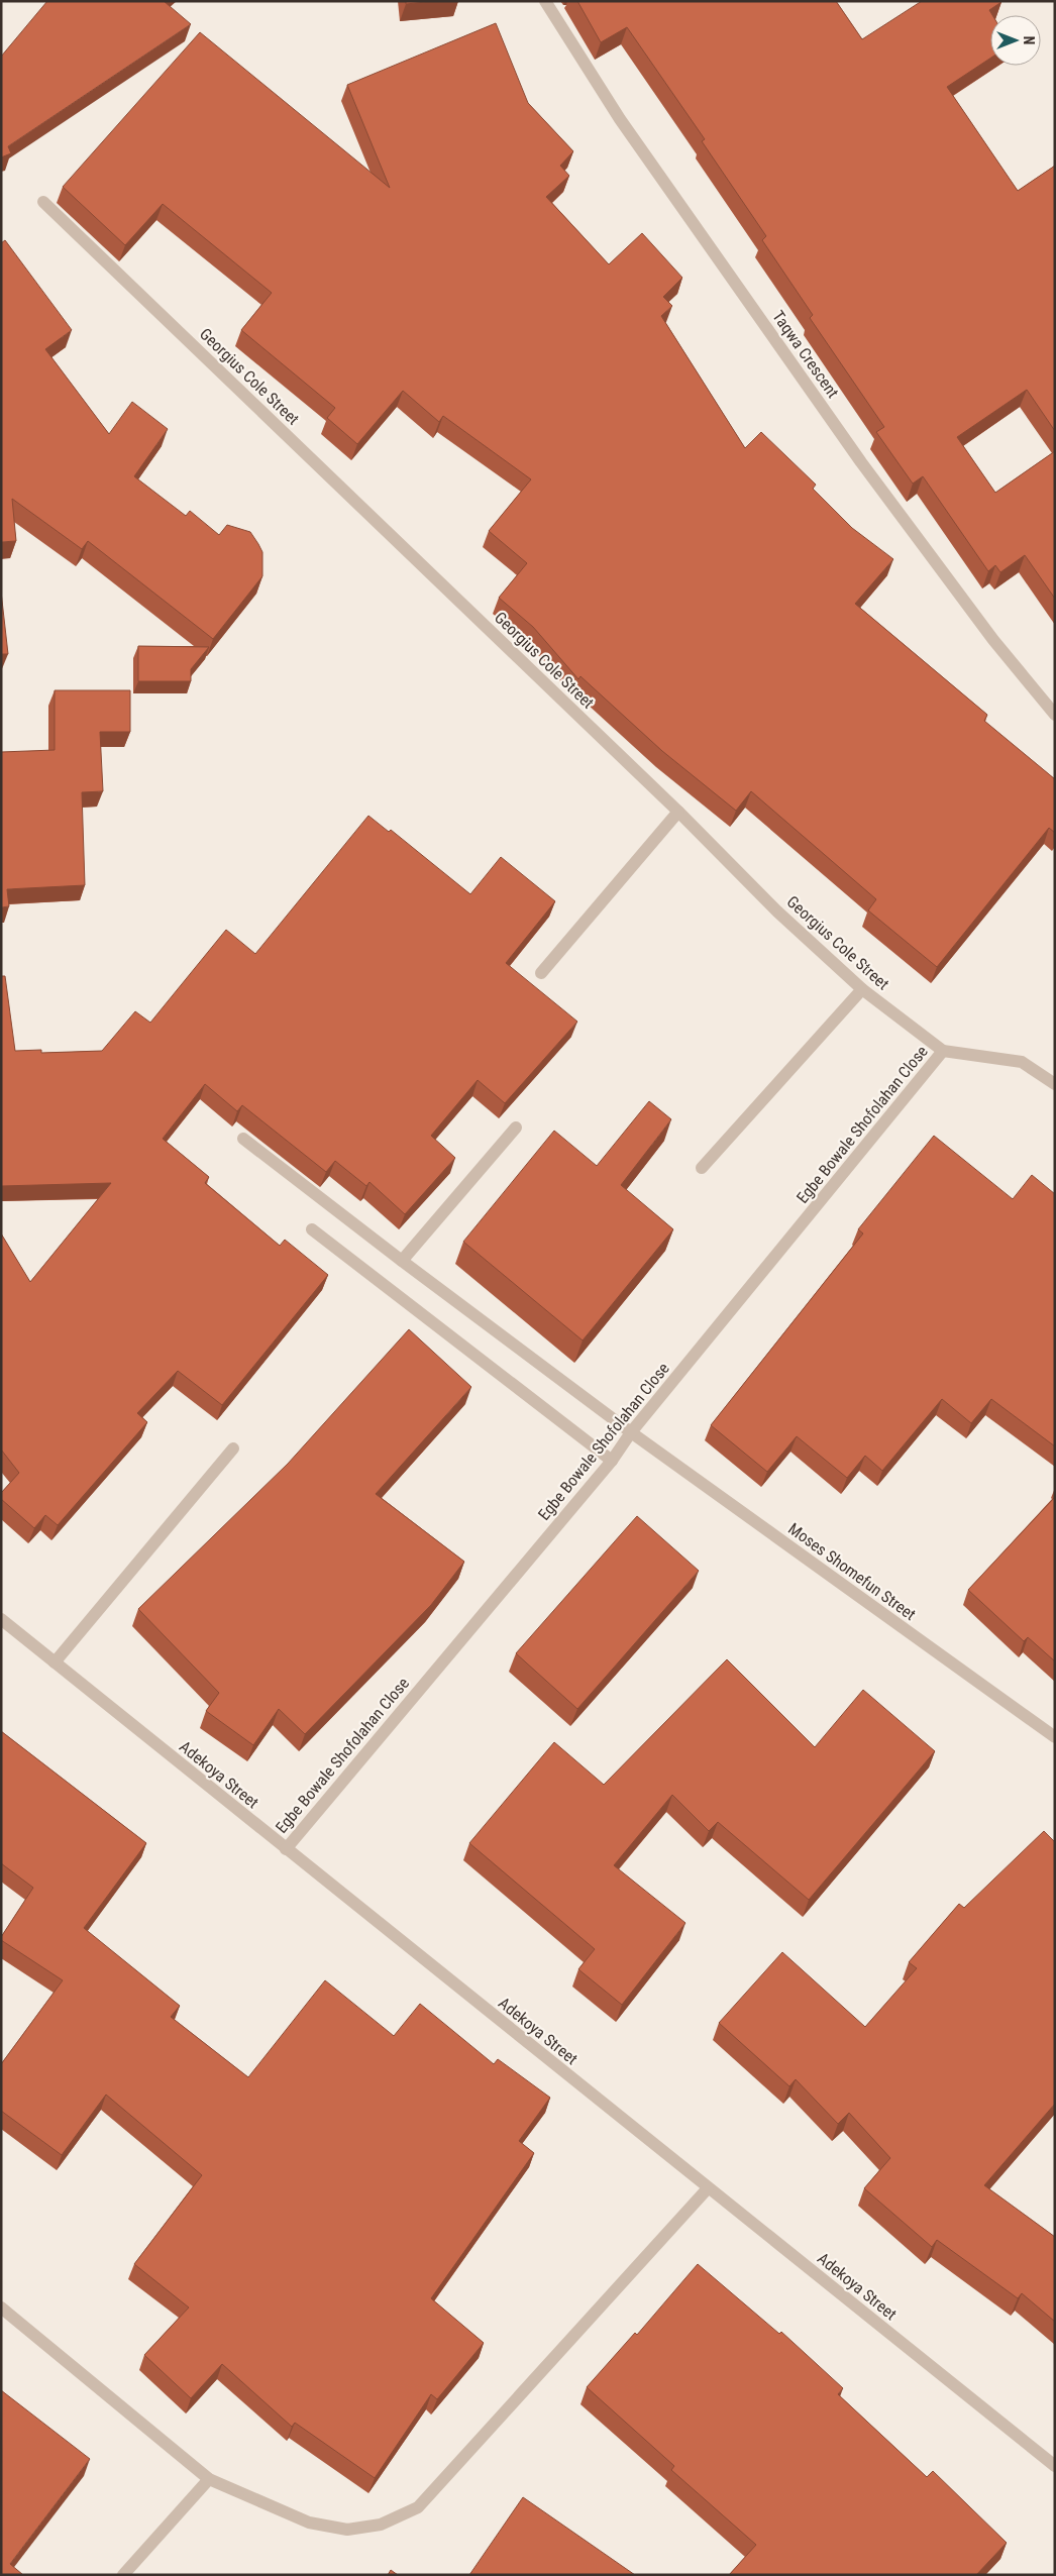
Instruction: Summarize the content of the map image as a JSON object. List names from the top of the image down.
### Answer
{
  "streets": {
    "street": [
      "Taqwa Crescent",
      "Georgius Cole Street",
      "Egbe Bowale Shofolahan Close",
      "Moses Shomefun Street",
      "Adekoya Street"
    ]
  },
  "crossings": [
    ["Georgius Cole Street", "Egbe Bowale Shofolahan Close"],
    ["Egbe Bowale Shofolahan Close", "Moses Shomefun Street"],
    ["Egbe Bowale Shofolahan Close", "Adekoya Street"]
  ],
  "north": "right"
}
